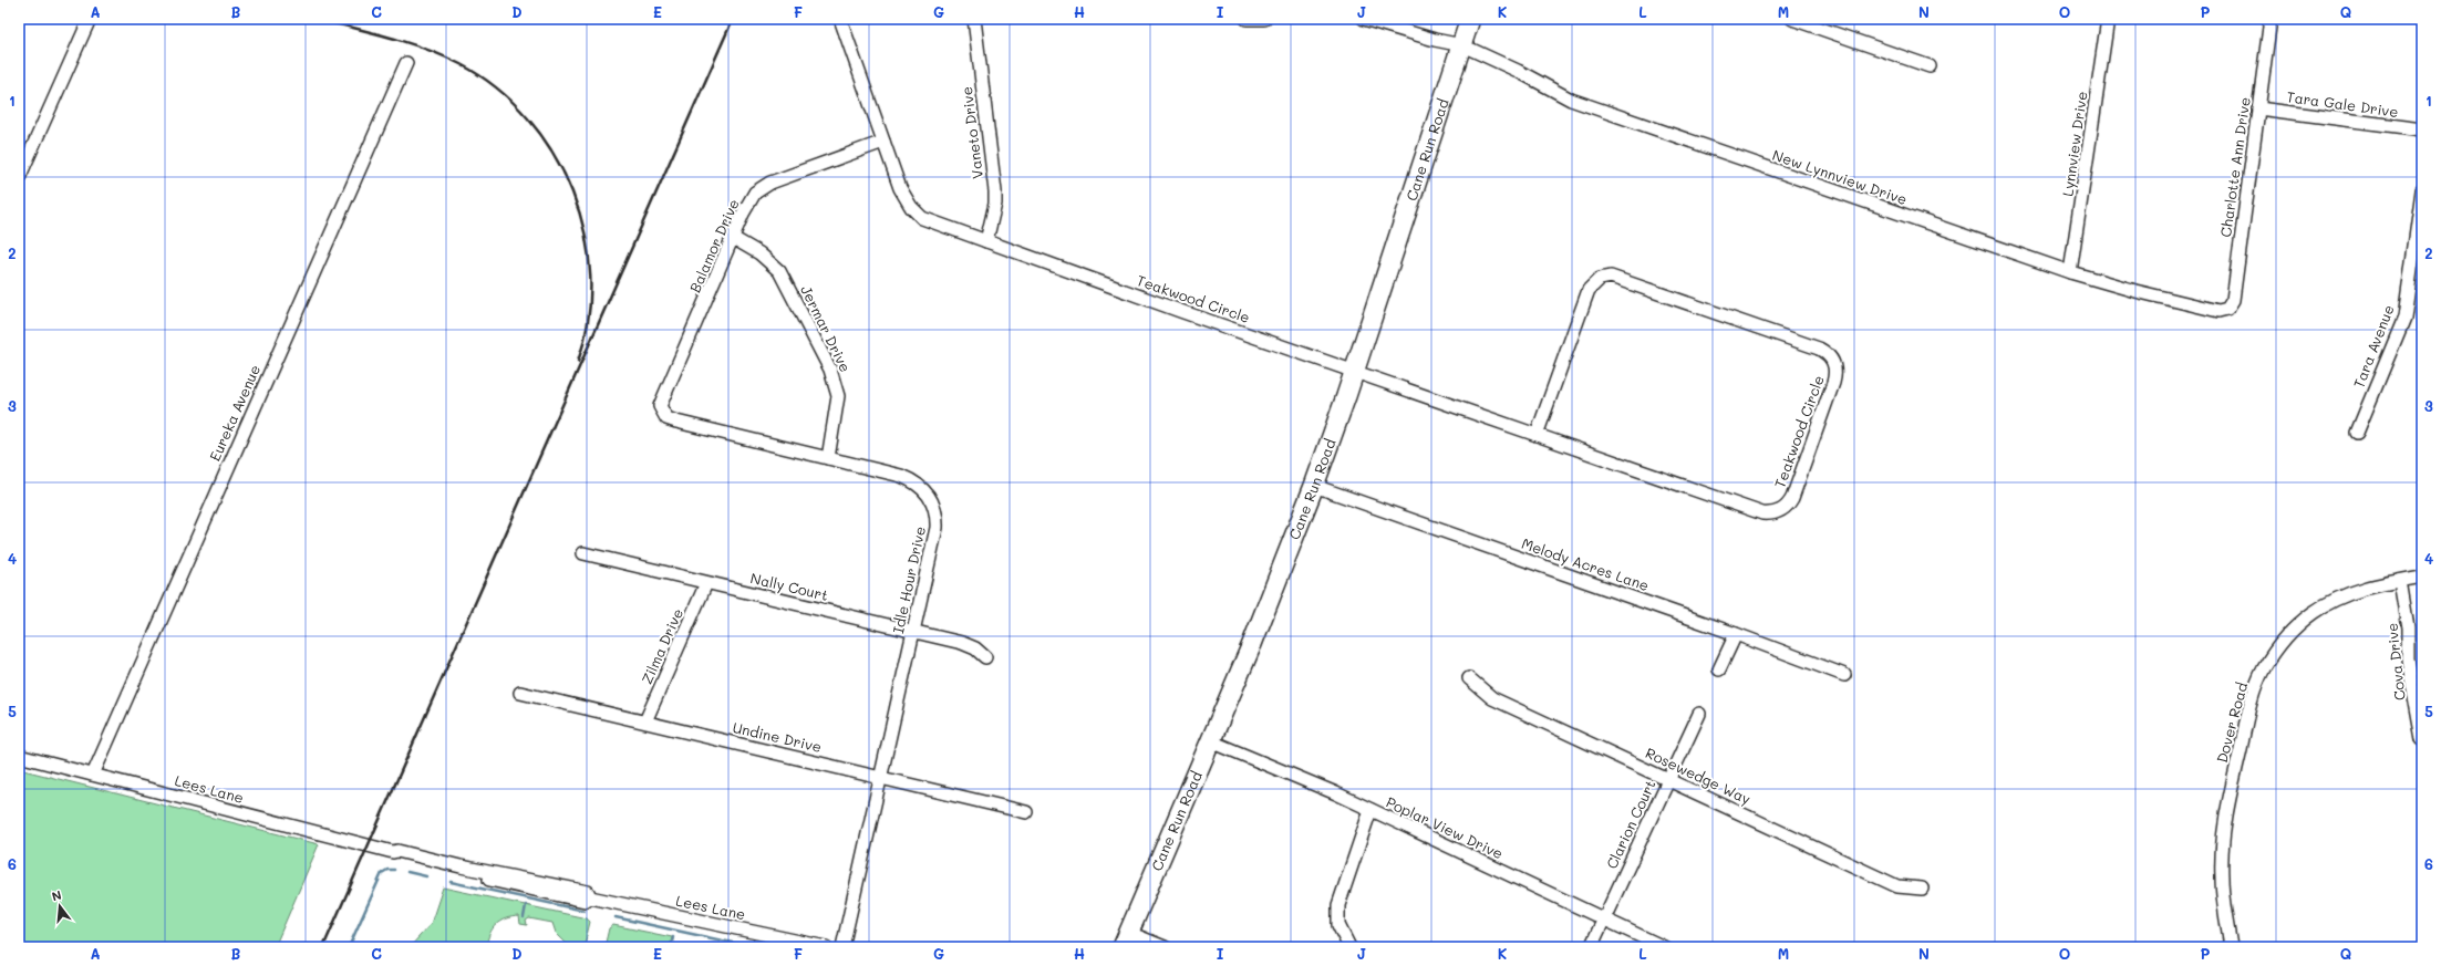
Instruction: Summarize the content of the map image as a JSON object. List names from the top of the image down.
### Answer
{
  "streets": {
    "highway": ["Cane Run Road"],
    "street": [
      "Tara Gale Drive",
      "Vaneto Drive",
      "Lynnview Drive",
      "Charlotte Ann Drive",
      "New Lynnview Drive",
      "Balamor Drive",
      "Teakwood Circle",
      "Jermar Drive",
      "Tara Avenue",
      "Eureka Avenue",
      "Melody Acres Lane",
      "Idle Hour Drive",
      "Nally Court",
      "Zilma Drive",
      "Cova Drive",
      "Dover Road",
      "Undine Drive",
      "Rosewedge Way",
      "Lees Lane",
      "Clarion Court",
      "Poplar View Drive"
    ]
  },
  "crossings": [
    ["Tara Gale Drive", "Charlotte Ann Drive"],
    ["Vaneto Drive", "Teakwood Circle"],
    ["Lynnview Drive", "New Lynnview Drive"],
    ["Cane Run Road", "New Lynnview Drive"],
    ["Cane Run Road", "Teakwood Circle"],
    ["Cane Run Road", "Melody Acres Lane"],
    ["Cane Run Road", "Poplar View Drive"],
    ["Charlotte Ann Drive", "New Lynnview Drive"],
    ["Balamor Drive", "Teakwood Circle"],
    ["Balamor Drive", "Jermar Drive"],
    ["Balamor Drive", "Idle Hour Drive"],
    ["Jermar Drive", "Idle Hour Drive"],
    ["Eureka Avenue", "Lees Lane"],
    ["Idle Hour Drive", "Nally Court"],
    ["Idle Hour Drive", "Undine Drive"],
    ["Nally Court", "Zilma Drive"],
    ["Zilma Drive", "Undine Drive"],
    ["Cova Drive", "Dover Road"],
    ["Rosewedge Way", "Clarion Court"],
    ["Clarion Court", "Poplar View Drive"]
  ],
  "north": "top",
  "grid": {
    "columns": [
      "A",
      "B",
      "C",
      "D",
      "E",
      "F",
      "G",
      "H",
      "I",
      "J",
      "K",
      "L",
      "M",
      "N",
      "O",
      "P",
      "Q"
    ],
    "rows": [
      "1",
      "2",
      "3",
      "4",
      "5",
      "6"
    ]
  }
}
